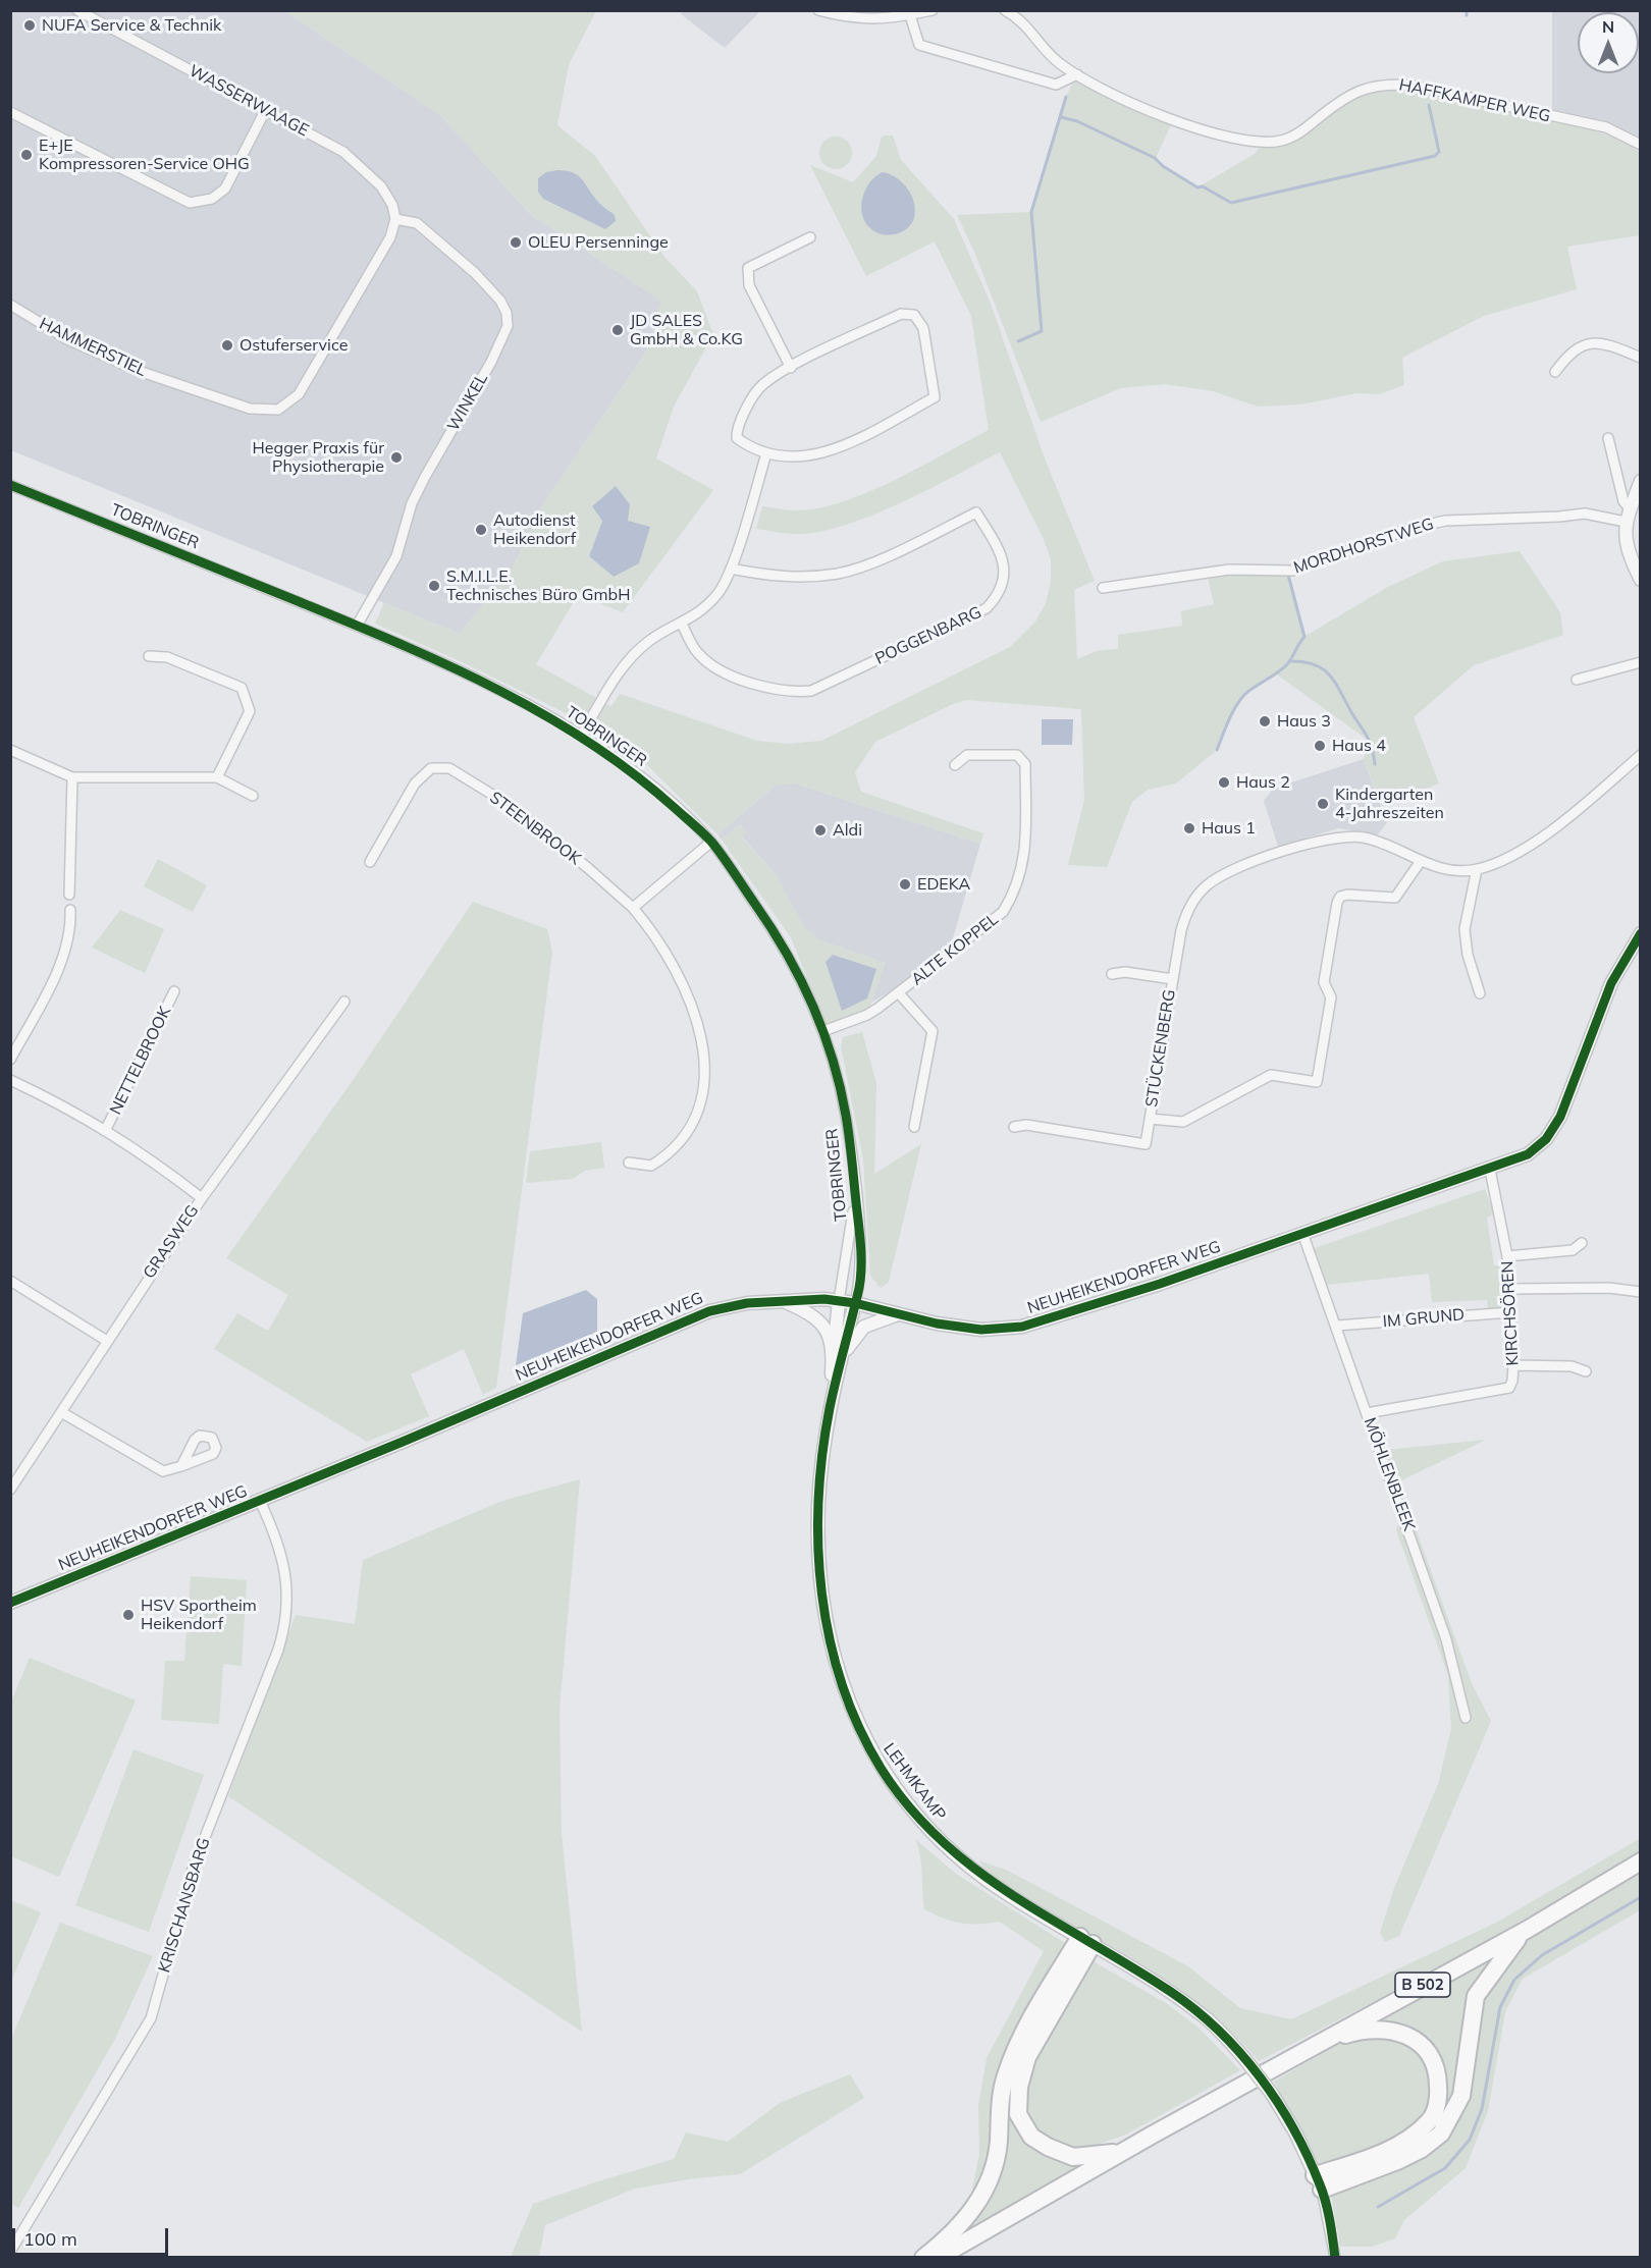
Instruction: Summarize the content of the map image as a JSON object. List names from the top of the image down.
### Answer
{
  "streets": {
    "highway": ["B 502"],
    "street": [
      "WASSERWAAGE",
      "HAFFKAMPER WEG",
      "HAMMERSTIEL",
      "WINKEL",
      "TOBRINGER",
      "MORDHORSTWEG",
      "POGGENBARG",
      "STEENBROOK",
      "ALTE KOPPEL",
      "STÜCKENBERG",
      "NETTELBROOK",
      "GRASWEG",
      "NEUHEIKENDORFER WEG",
      "KIRCHSÖREN",
      "IM GRUND",
      "MÖHLENBLEEK",
      "LEHMKAMP",
      "KRISCHANSBARG"
    ]
  },
  "crossings": [
    ["WASSERWAAGE", "HAMMERSTIEL"],
    ["WASSERWAAGE", "WINKEL"],
    ["HAMMERSTIEL", "WINKEL"],
    ["WINKEL", "TOBRINGER"],
    ["TOBRINGER", "ALTE KOPPEL"],
    ["TOBRINGER", "NEUHEIKENDORFER WEG"],
    ["NEUHEIKENDORFER WEG", "KIRCHSÖREN"],
    ["NEUHEIKENDORFER WEG", "MÖHLENBLEEK"],
    ["NEUHEIKENDORFER WEG", "KRISCHANSBARG"],
    ["KIRCHSÖREN", "IM GRUND"],
    ["KIRCHSÖREN", "MÖHLENBLEEK"],
    ["IM GRUND", "MÖHLENBLEEK"]
  ],
  "places": [
    "NUFA Service & Technik",
    "E+JE Kompressoren-Service OHG",
    "OLEU Persenninge",
    "JD SALES GmbH & Co.KG",
    "Ostuferservice",
    "Hegger Praxis für Physiotherapie",
    "Autodienst Heikendorf",
    "S.M.I.L.E. Technisches Büro GmbH",
    "Haus 3",
    "Haus 4",
    "Haus 2",
    "Kindergarten 4-Jahreszeiten",
    "Haus 1",
    "Aldi",
    "EDEKA",
    "HSV Sportheim Heikendorf"
  ],
  "scale_bar": "100 m",
  "north": "top"
}
